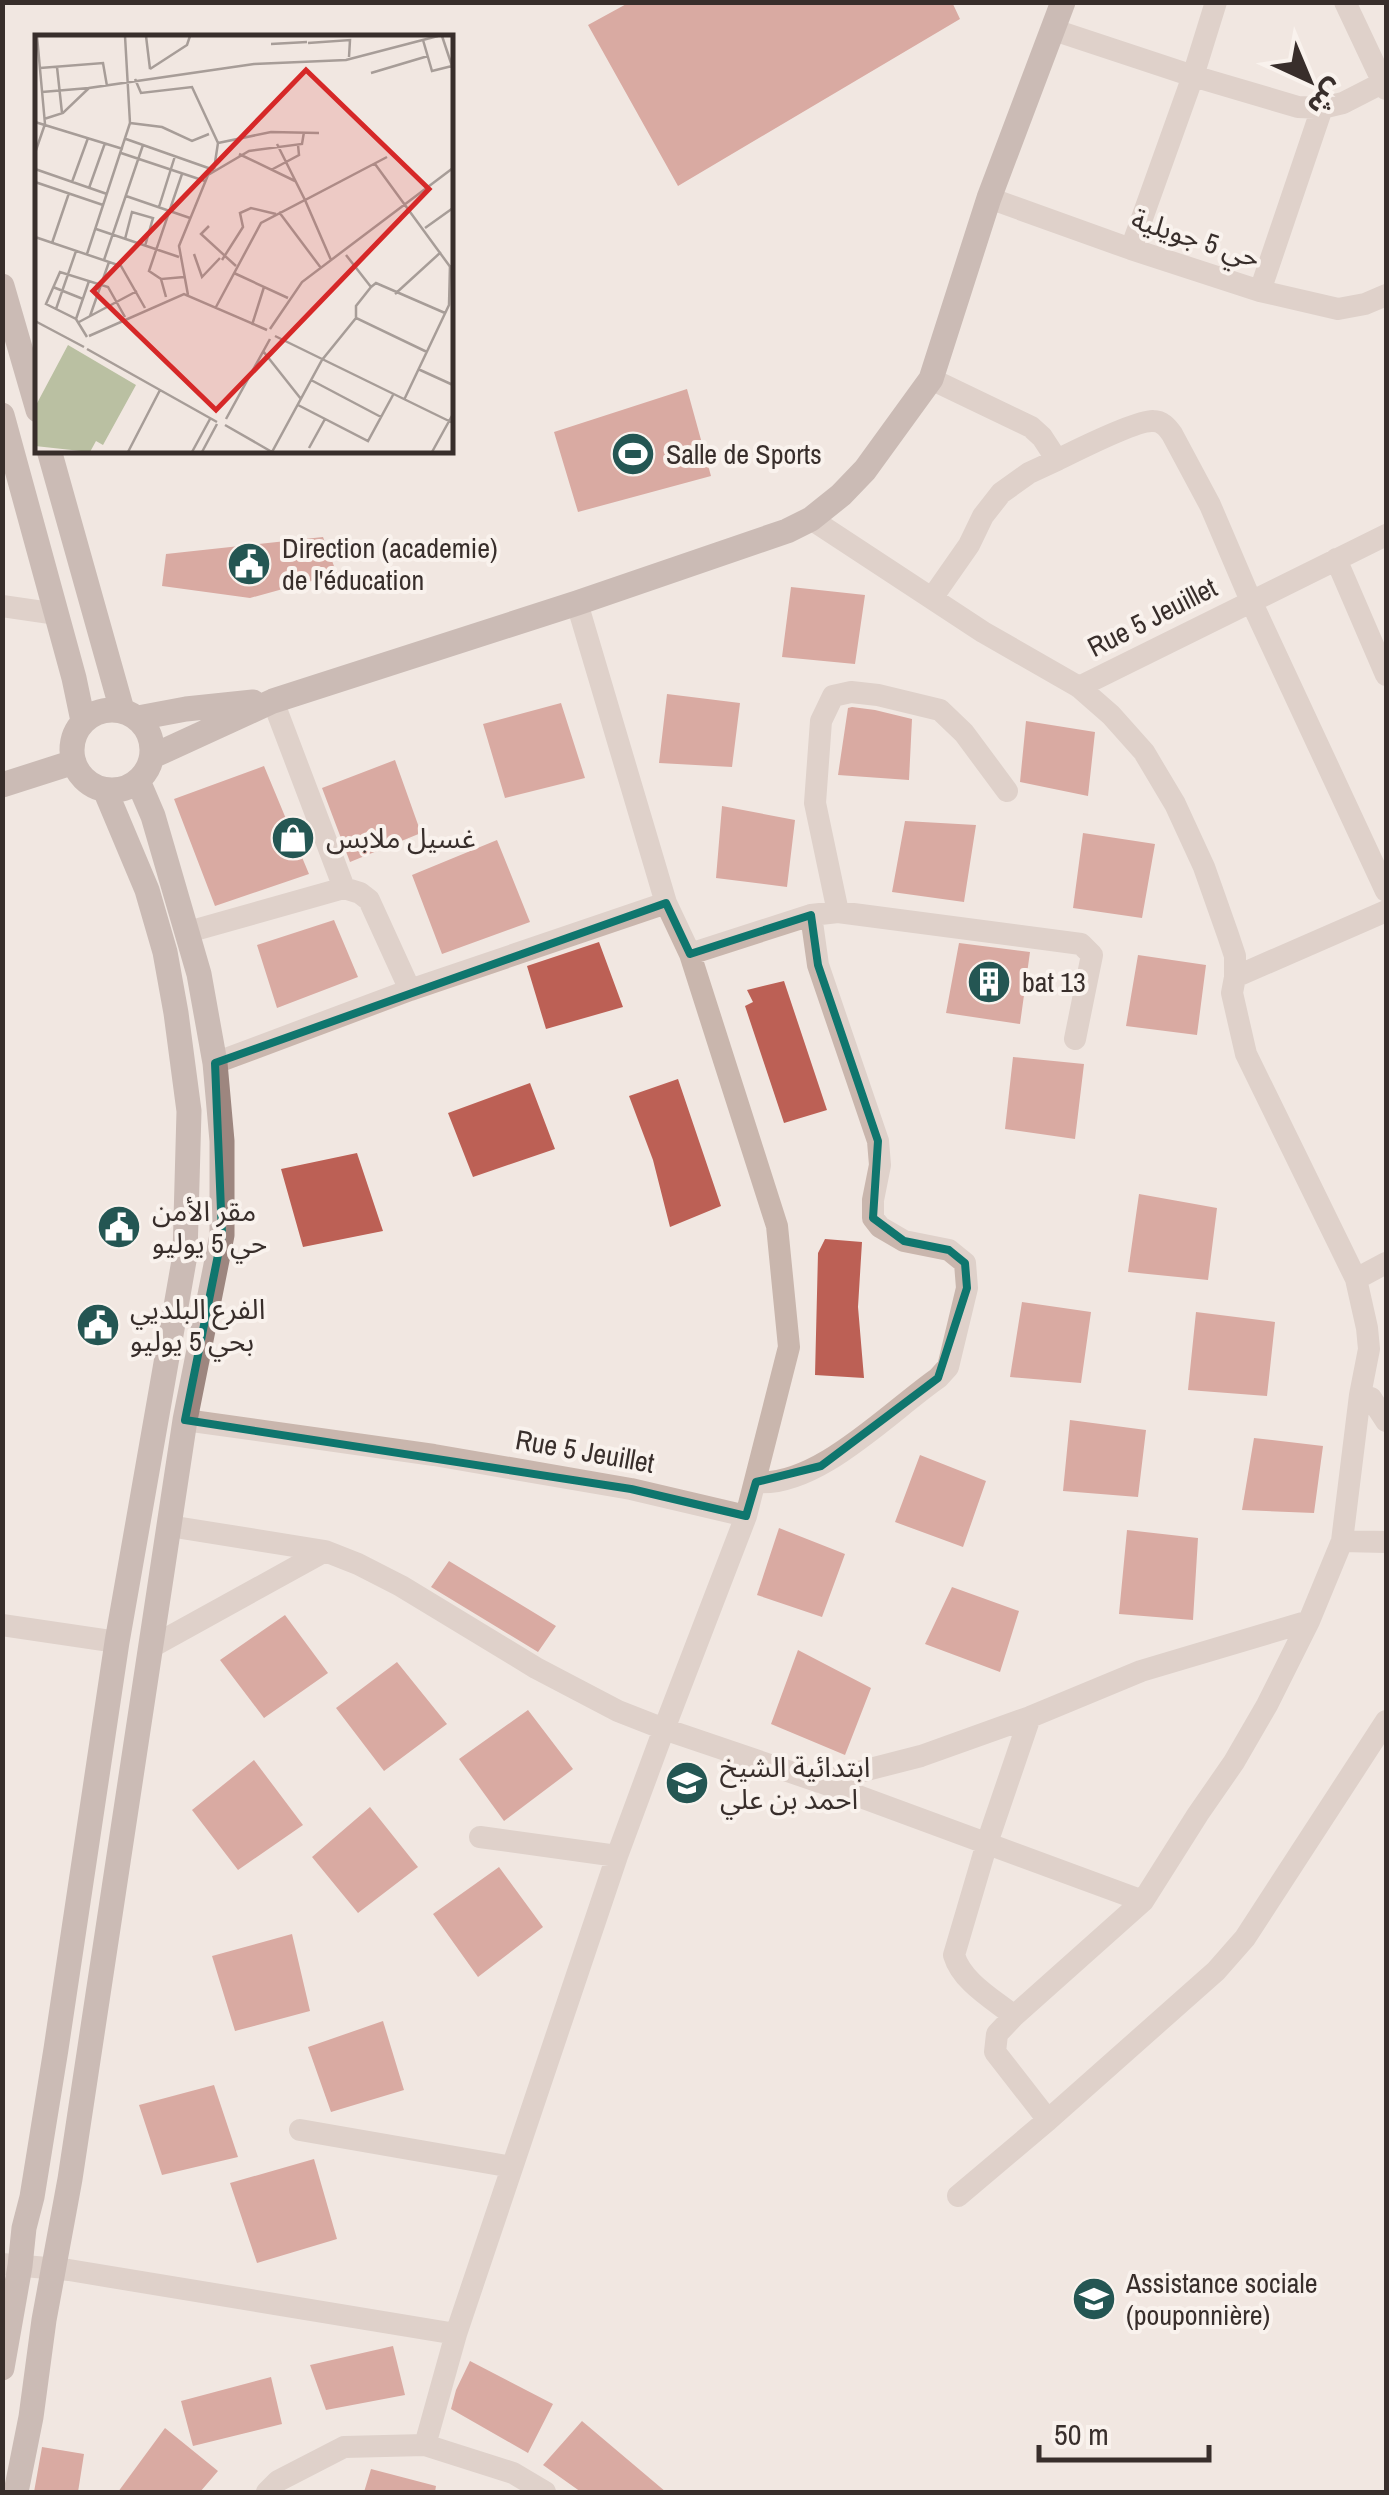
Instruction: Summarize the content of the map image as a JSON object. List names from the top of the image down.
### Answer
{
  "streets": {
    "street": ["حي 5 جويلية", "Rue 5 Jeuillet"]
  },
  "places": {
    "sports": ["Salle de Sports"],
    "public building": ["Direction (academie) de l'éducation", "مقر الأمن حي 5 يوليو", "الفرع البلديي بحي 5 يوليو"],
    "shop": ["غسيل ملابس"],
    "building": ["bat 13"],
    "school or university": ["ابتدائية الشيخ احمد بن علي", "Assistance sociale (pouponnière)"]
  },
  "scale_bar": "50 m",
  "north": "bottom right"
}
